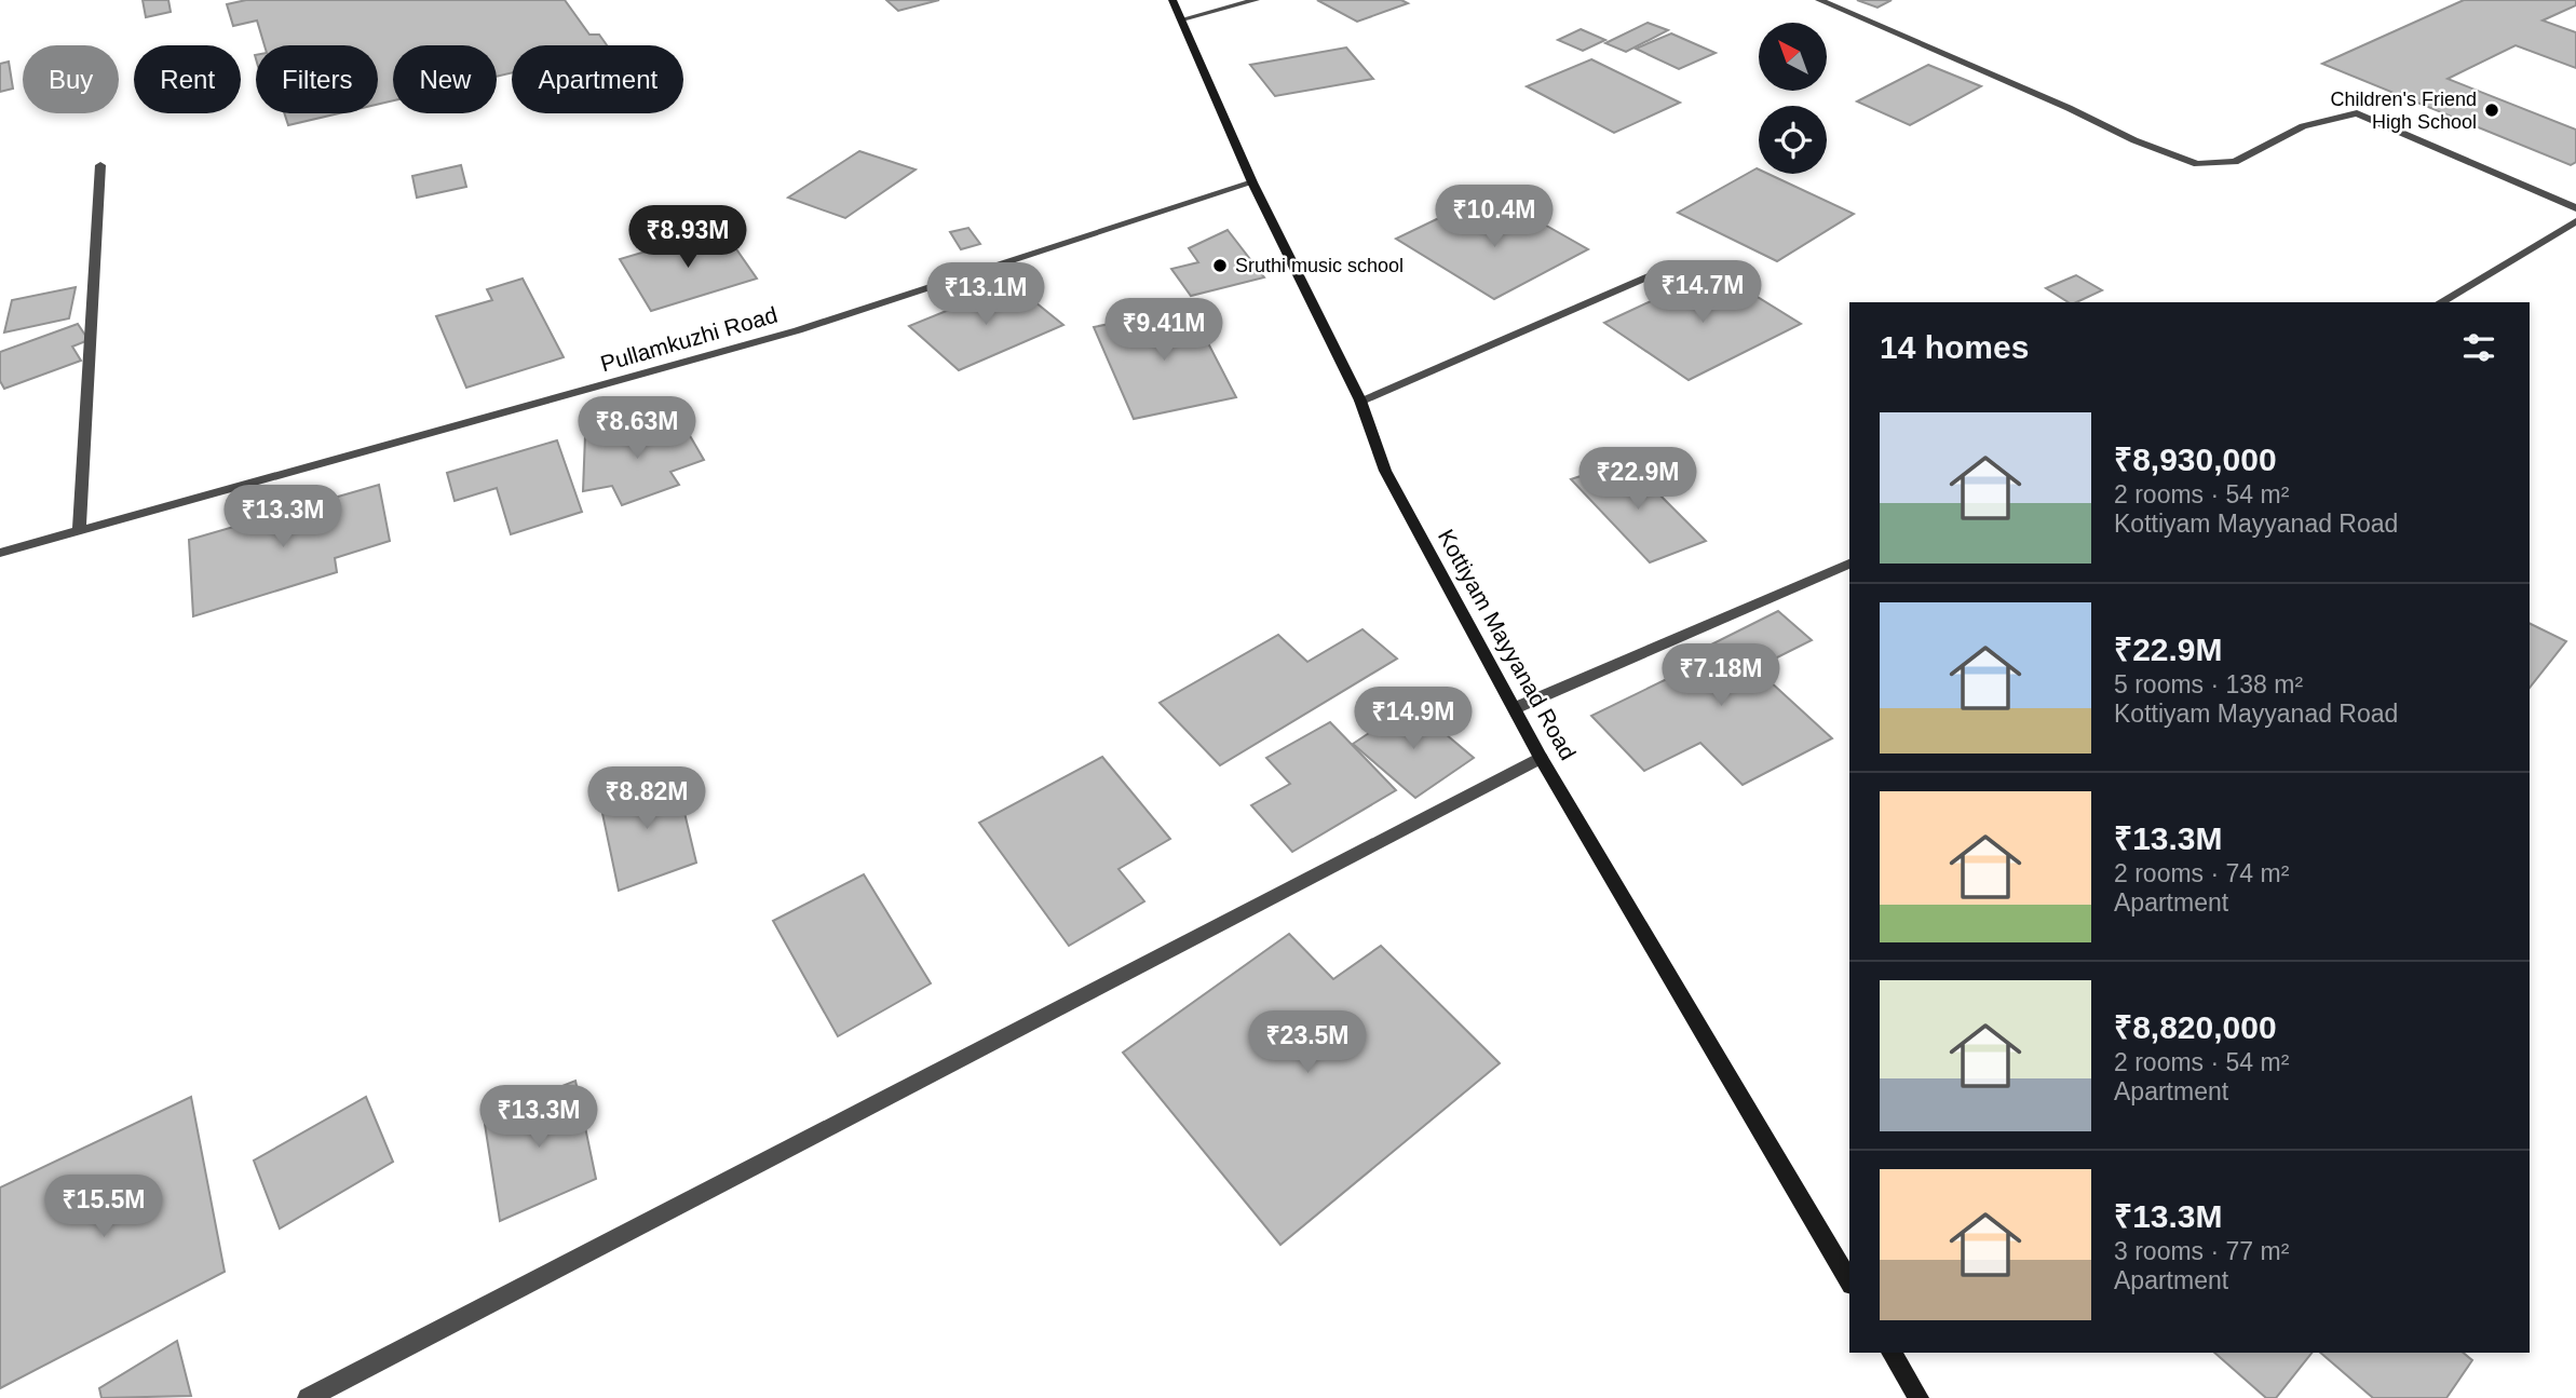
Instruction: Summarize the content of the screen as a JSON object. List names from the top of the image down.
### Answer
{
  "streets": {
    "main road": ["Kottiyam Mayyanad Road"],
    "street": ["Pullamkuzhi Road"]
  },
  "crossings": [
    ["Pullamkuzhi Road", "Kottiyam Mayyanad Road"]
  ],
  "places": ["Children's Friend High School", "Sruthi music school"],
  "north": "top left",
  "page": {
    "chip": [
      "Buy",
      "Rent",
      "Filters",
      "New",
      "Apartment"
    ],
    "price": [
      "₹10.4M",
      "₹8.93M",
      "₹14.7M",
      "₹13.1M",
      "₹9.41M",
      "₹8.63M",
      "₹22.9M",
      "₹13.3M",
      "₹7.18M",
      "₹14.9M",
      "₹8.82M",
      "₹23.5M",
      "₹13.3M",
      "₹15.5M"
    ],
    "heading": "14 homes",
    "list": [
      {
        "name": "₹8,930,000",
        "note": "2 rooms · 54 m² · Kottiyam Mayyanad Road"
      },
      {
        "name": "₹22.9M",
        "note": "5 rooms · 138 m² · Kottiyam Mayyanad Road"
      },
      {
        "name": "₹13.3M",
        "note": "2 rooms · 74 m² · Apartment"
      },
      {
        "name": "₹8,820,000",
        "note": "2 rooms · 54 m² · Apartment"
      },
      {
        "name": "₹13.3M",
        "note": "3 rooms · 77 m² · Apartment"
      }
    ]
  }
}
